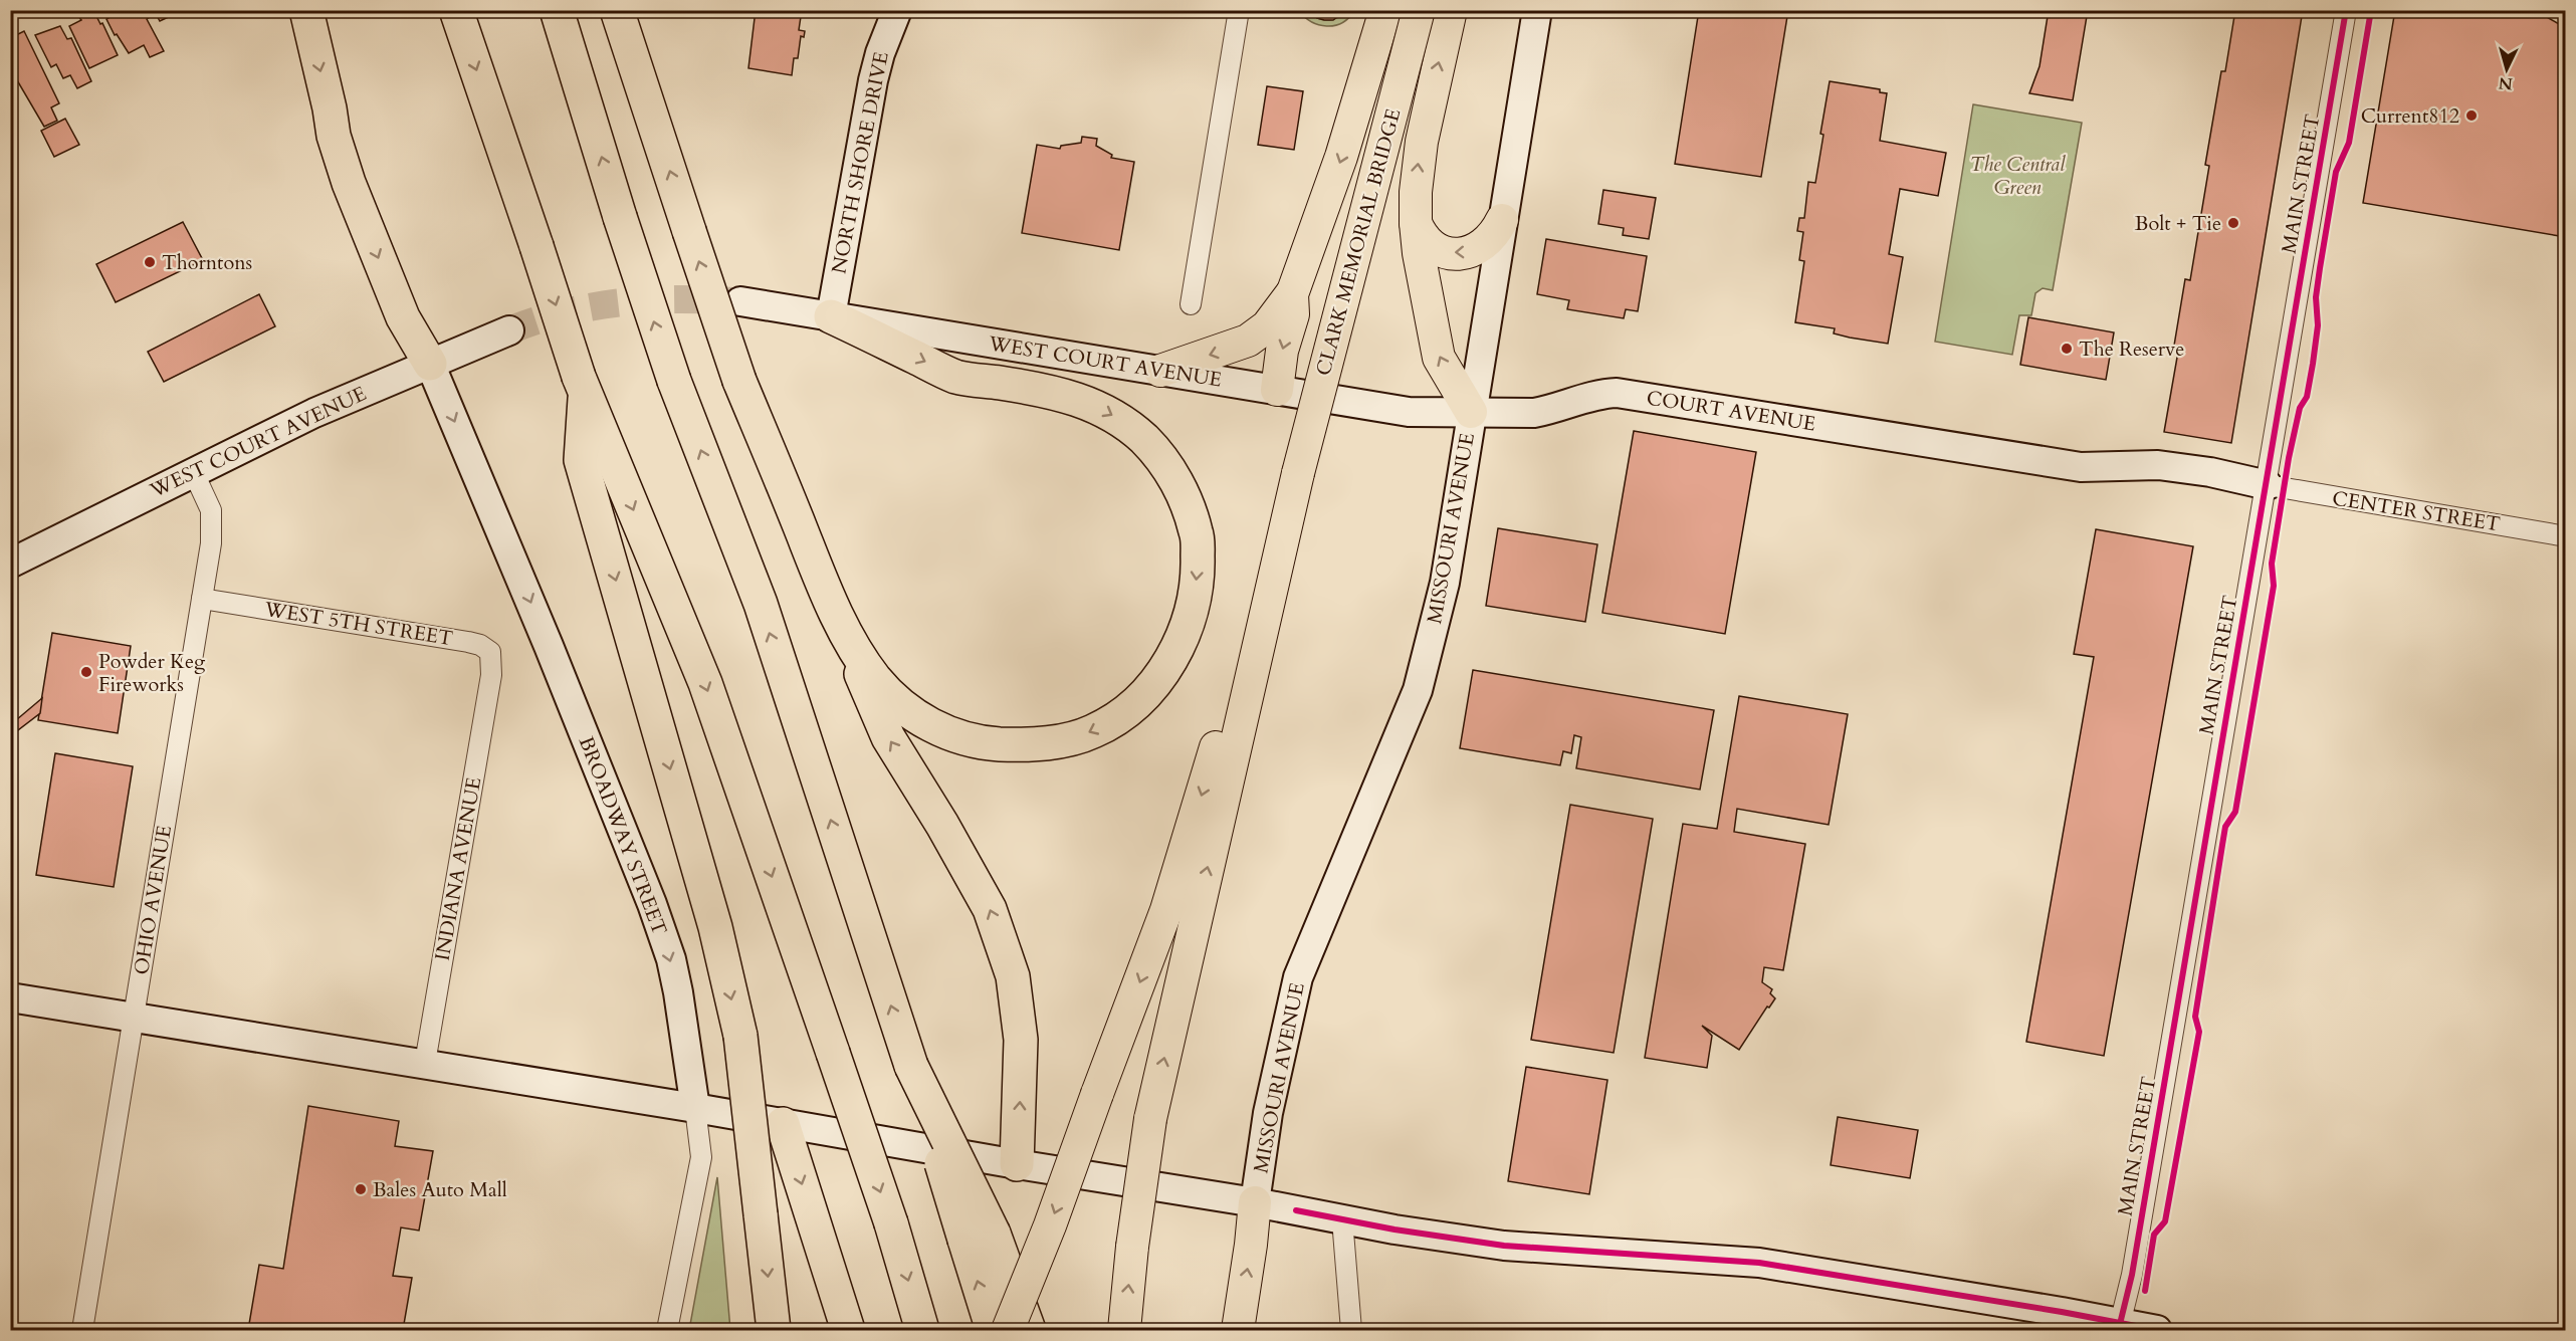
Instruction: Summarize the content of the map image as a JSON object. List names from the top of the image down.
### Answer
{
  "streets": {
    "main road": ["CLARK MEMORIAL BRIDGE"],
    "street": [
      "NORTH SHORE DRIVE",
      "MAIN STREET",
      "WEST COURT AVENUE",
      "COURT AVENUE",
      "CENTER STREET",
      "MISSOURI AVENUE",
      "WEST 5TH STREET",
      "BROADWAY STREET",
      "INDIANA AVENUE",
      "OHIO AVENUE"
    ]
  },
  "crossings": [
    ["NORTH SHORE DRIVE", "WEST COURT AVENUE"],
    ["MAIN STREET", "COURT AVENUE"],
    ["MAIN STREET", "CENTER STREET"],
    ["WEST COURT AVENUE", "COURT AVENUE"],
    ["WEST COURT AVENUE", "MISSOURI AVENUE"],
    ["WEST COURT AVENUE", "BROADWAY STREET"],
    ["WEST COURT AVENUE", "OHIO AVENUE"],
    ["COURT AVENUE", "CENTER STREET"],
    ["COURT AVENUE", "MISSOURI AVENUE"],
    ["WEST 5TH STREET", "INDIANA AVENUE"],
    ["WEST 5TH STREET", "OHIO AVENUE"]
  ],
  "one_way": ["BROADWAY STREET"],
  "parks": ["The Central Green"],
  "places": [
    "Current812",
    "Bolt + Tie",
    "Thorntons",
    "The Reserve",
    "Powder Keg Fireworks",
    "Bales Auto Mall"
  ],
  "north": "bottom"
}
